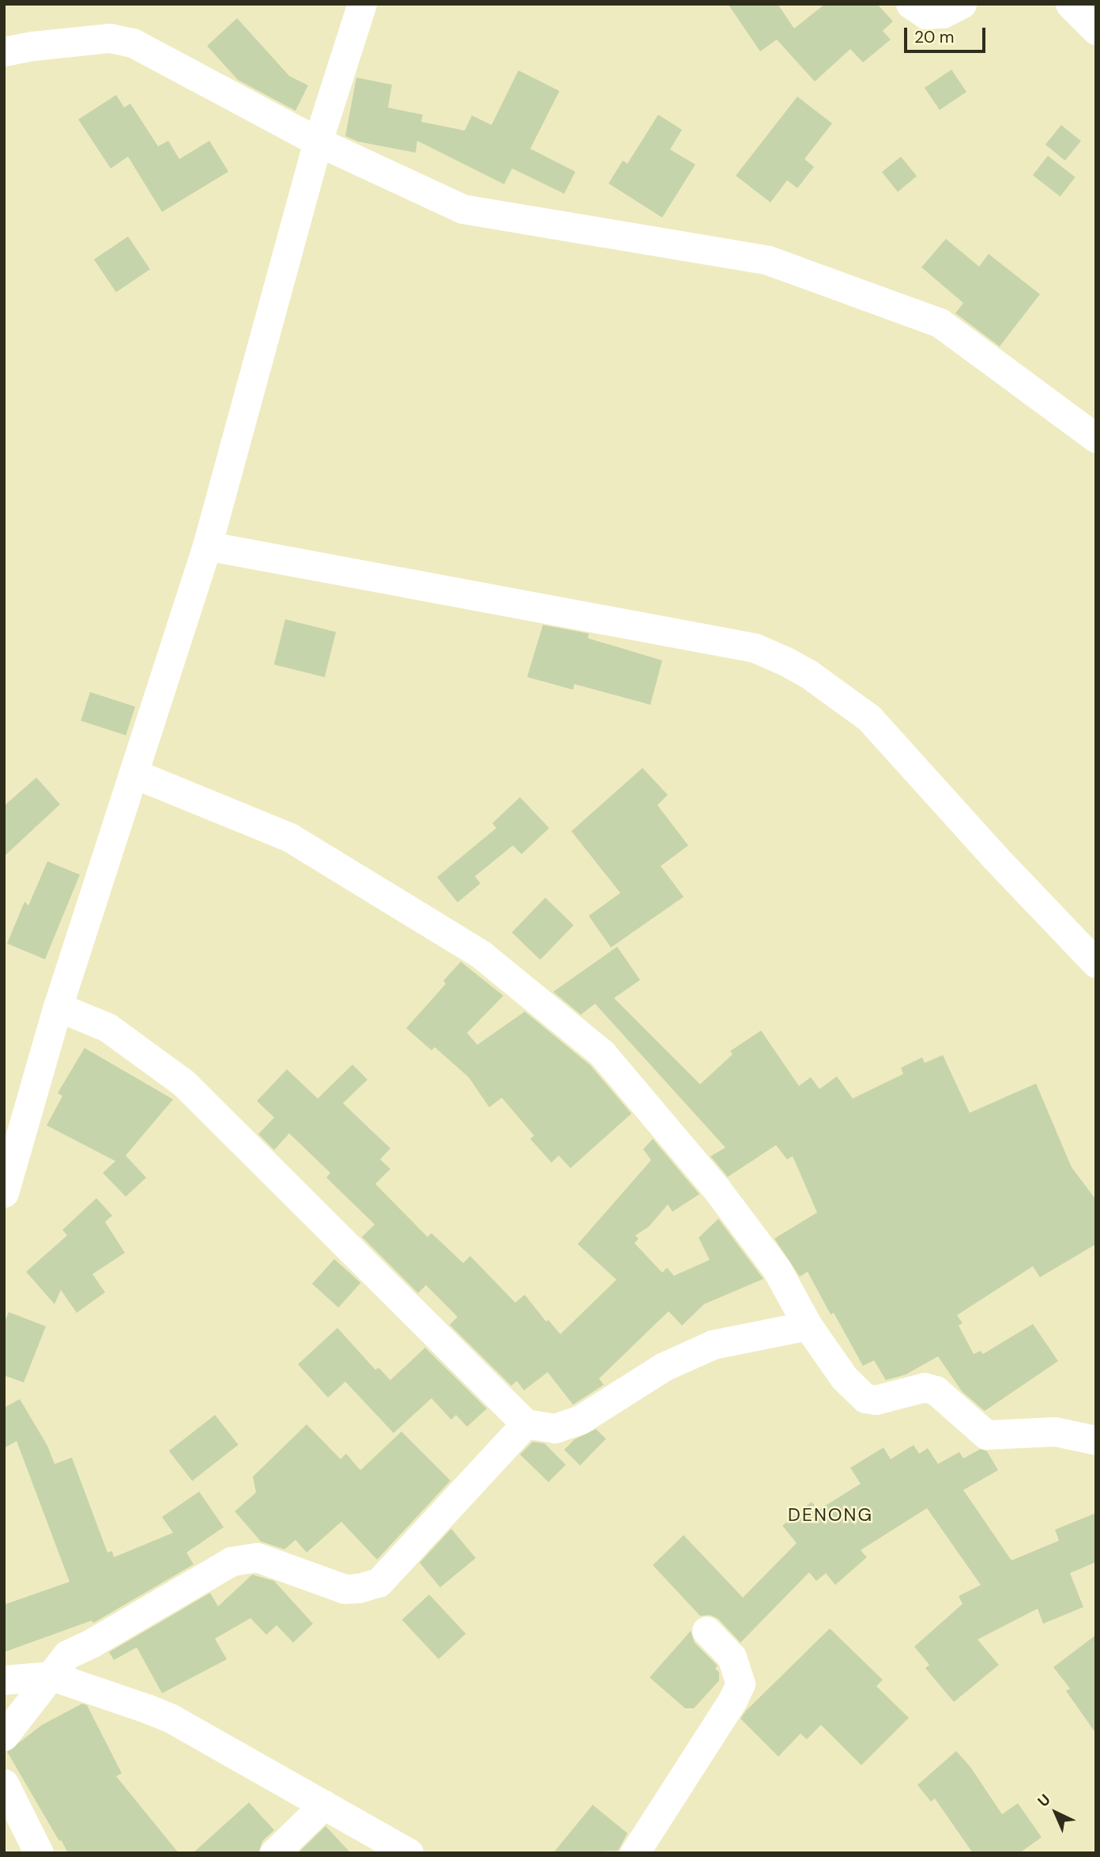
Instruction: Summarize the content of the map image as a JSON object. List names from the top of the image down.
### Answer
{
  "districts": ["DENONG"],
  "scale_bar": "20 m",
  "north": "top left"
}
